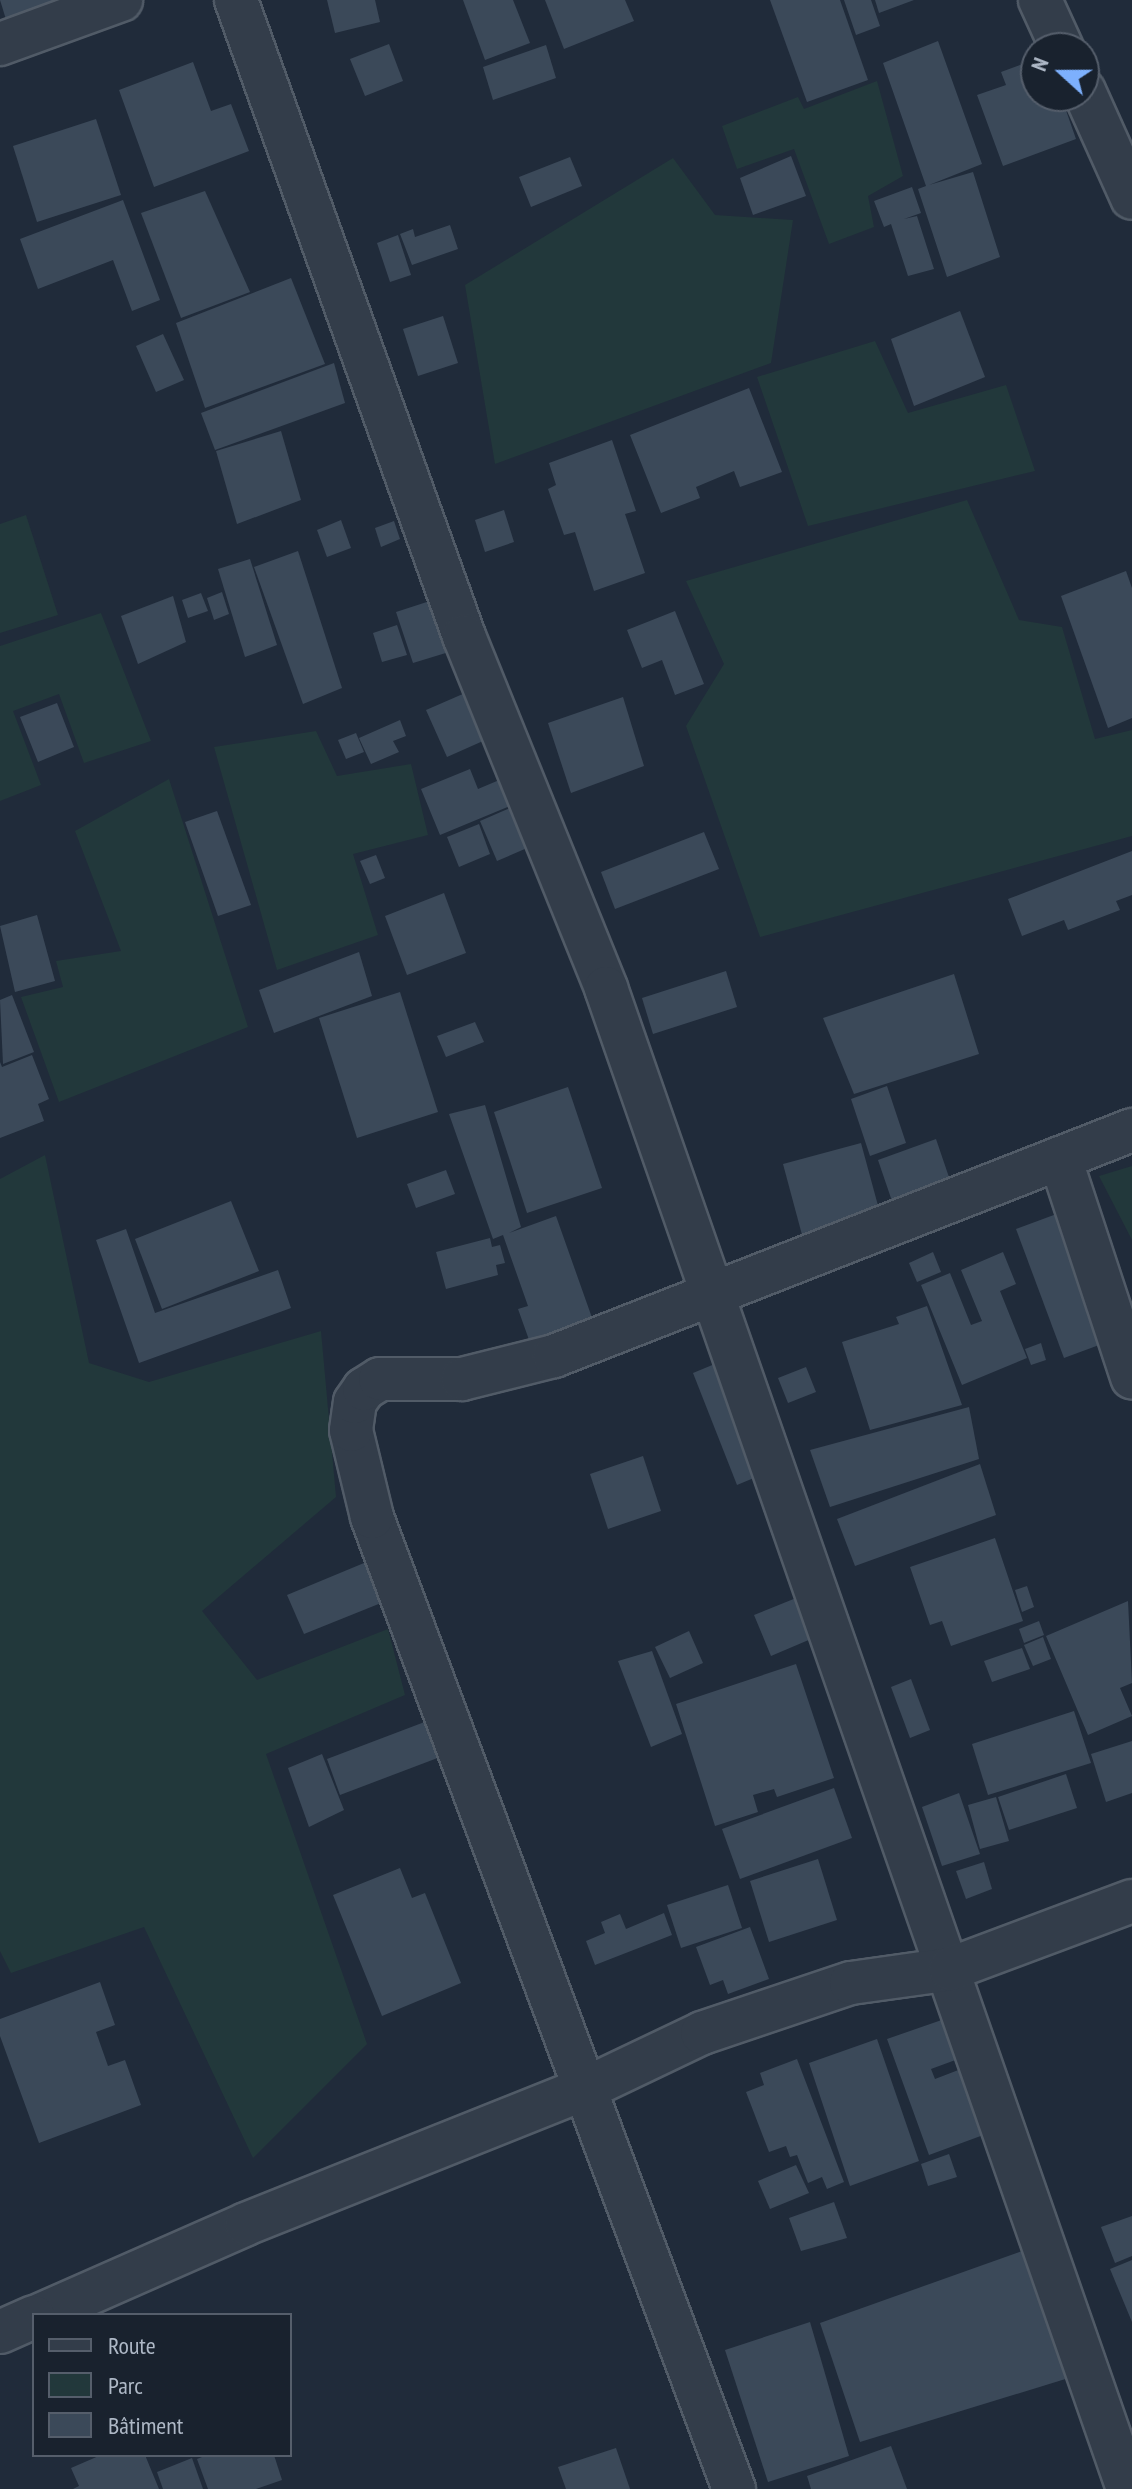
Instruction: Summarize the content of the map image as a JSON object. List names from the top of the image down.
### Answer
{
  "legend": ["Route", "Parc", "Bâtiment"],
  "north": "left"
}
